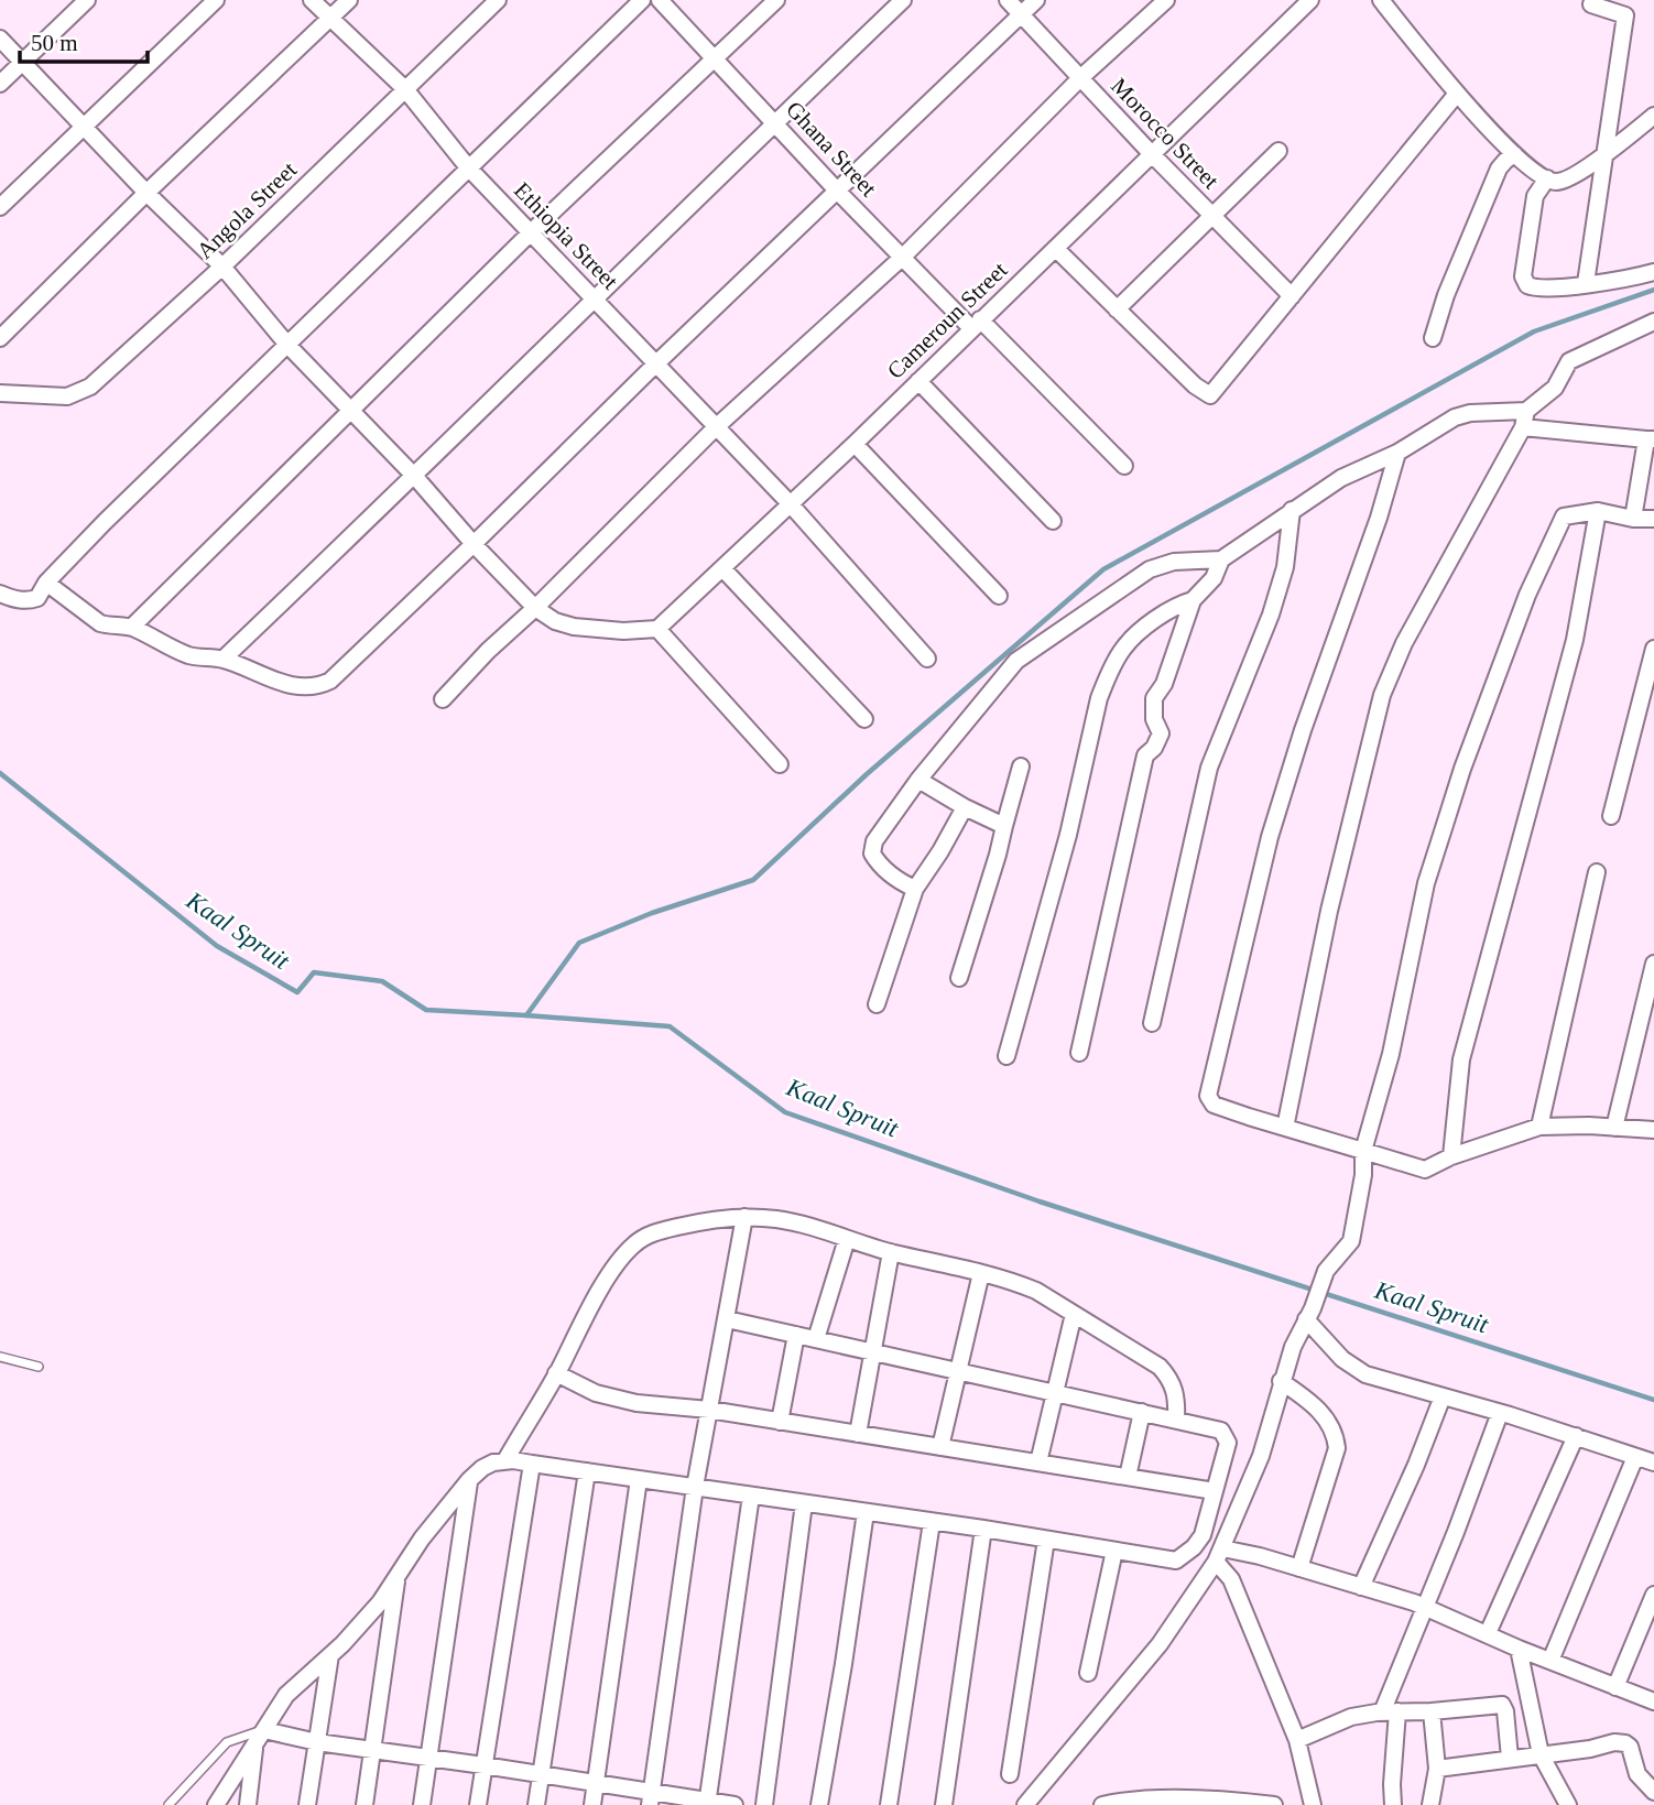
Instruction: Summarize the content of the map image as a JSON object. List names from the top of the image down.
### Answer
{
  "streets": {
    "street": [
      "Morocco Street",
      "Ghana Street",
      "Angola Street",
      "Ethiopia Street",
      "Cameroun Street"
    ]
  },
  "crossings": [
    ["Morocco Street", "Cameroun Street"],
    ["Ghana Street", "Cameroun Street"],
    ["Angola Street", "Ethiopia Street"],
    ["Ethiopia Street", "Cameroun Street"]
  ],
  "water": ["Kaal Spruit"],
  "scale_bar": "50 m"
}
